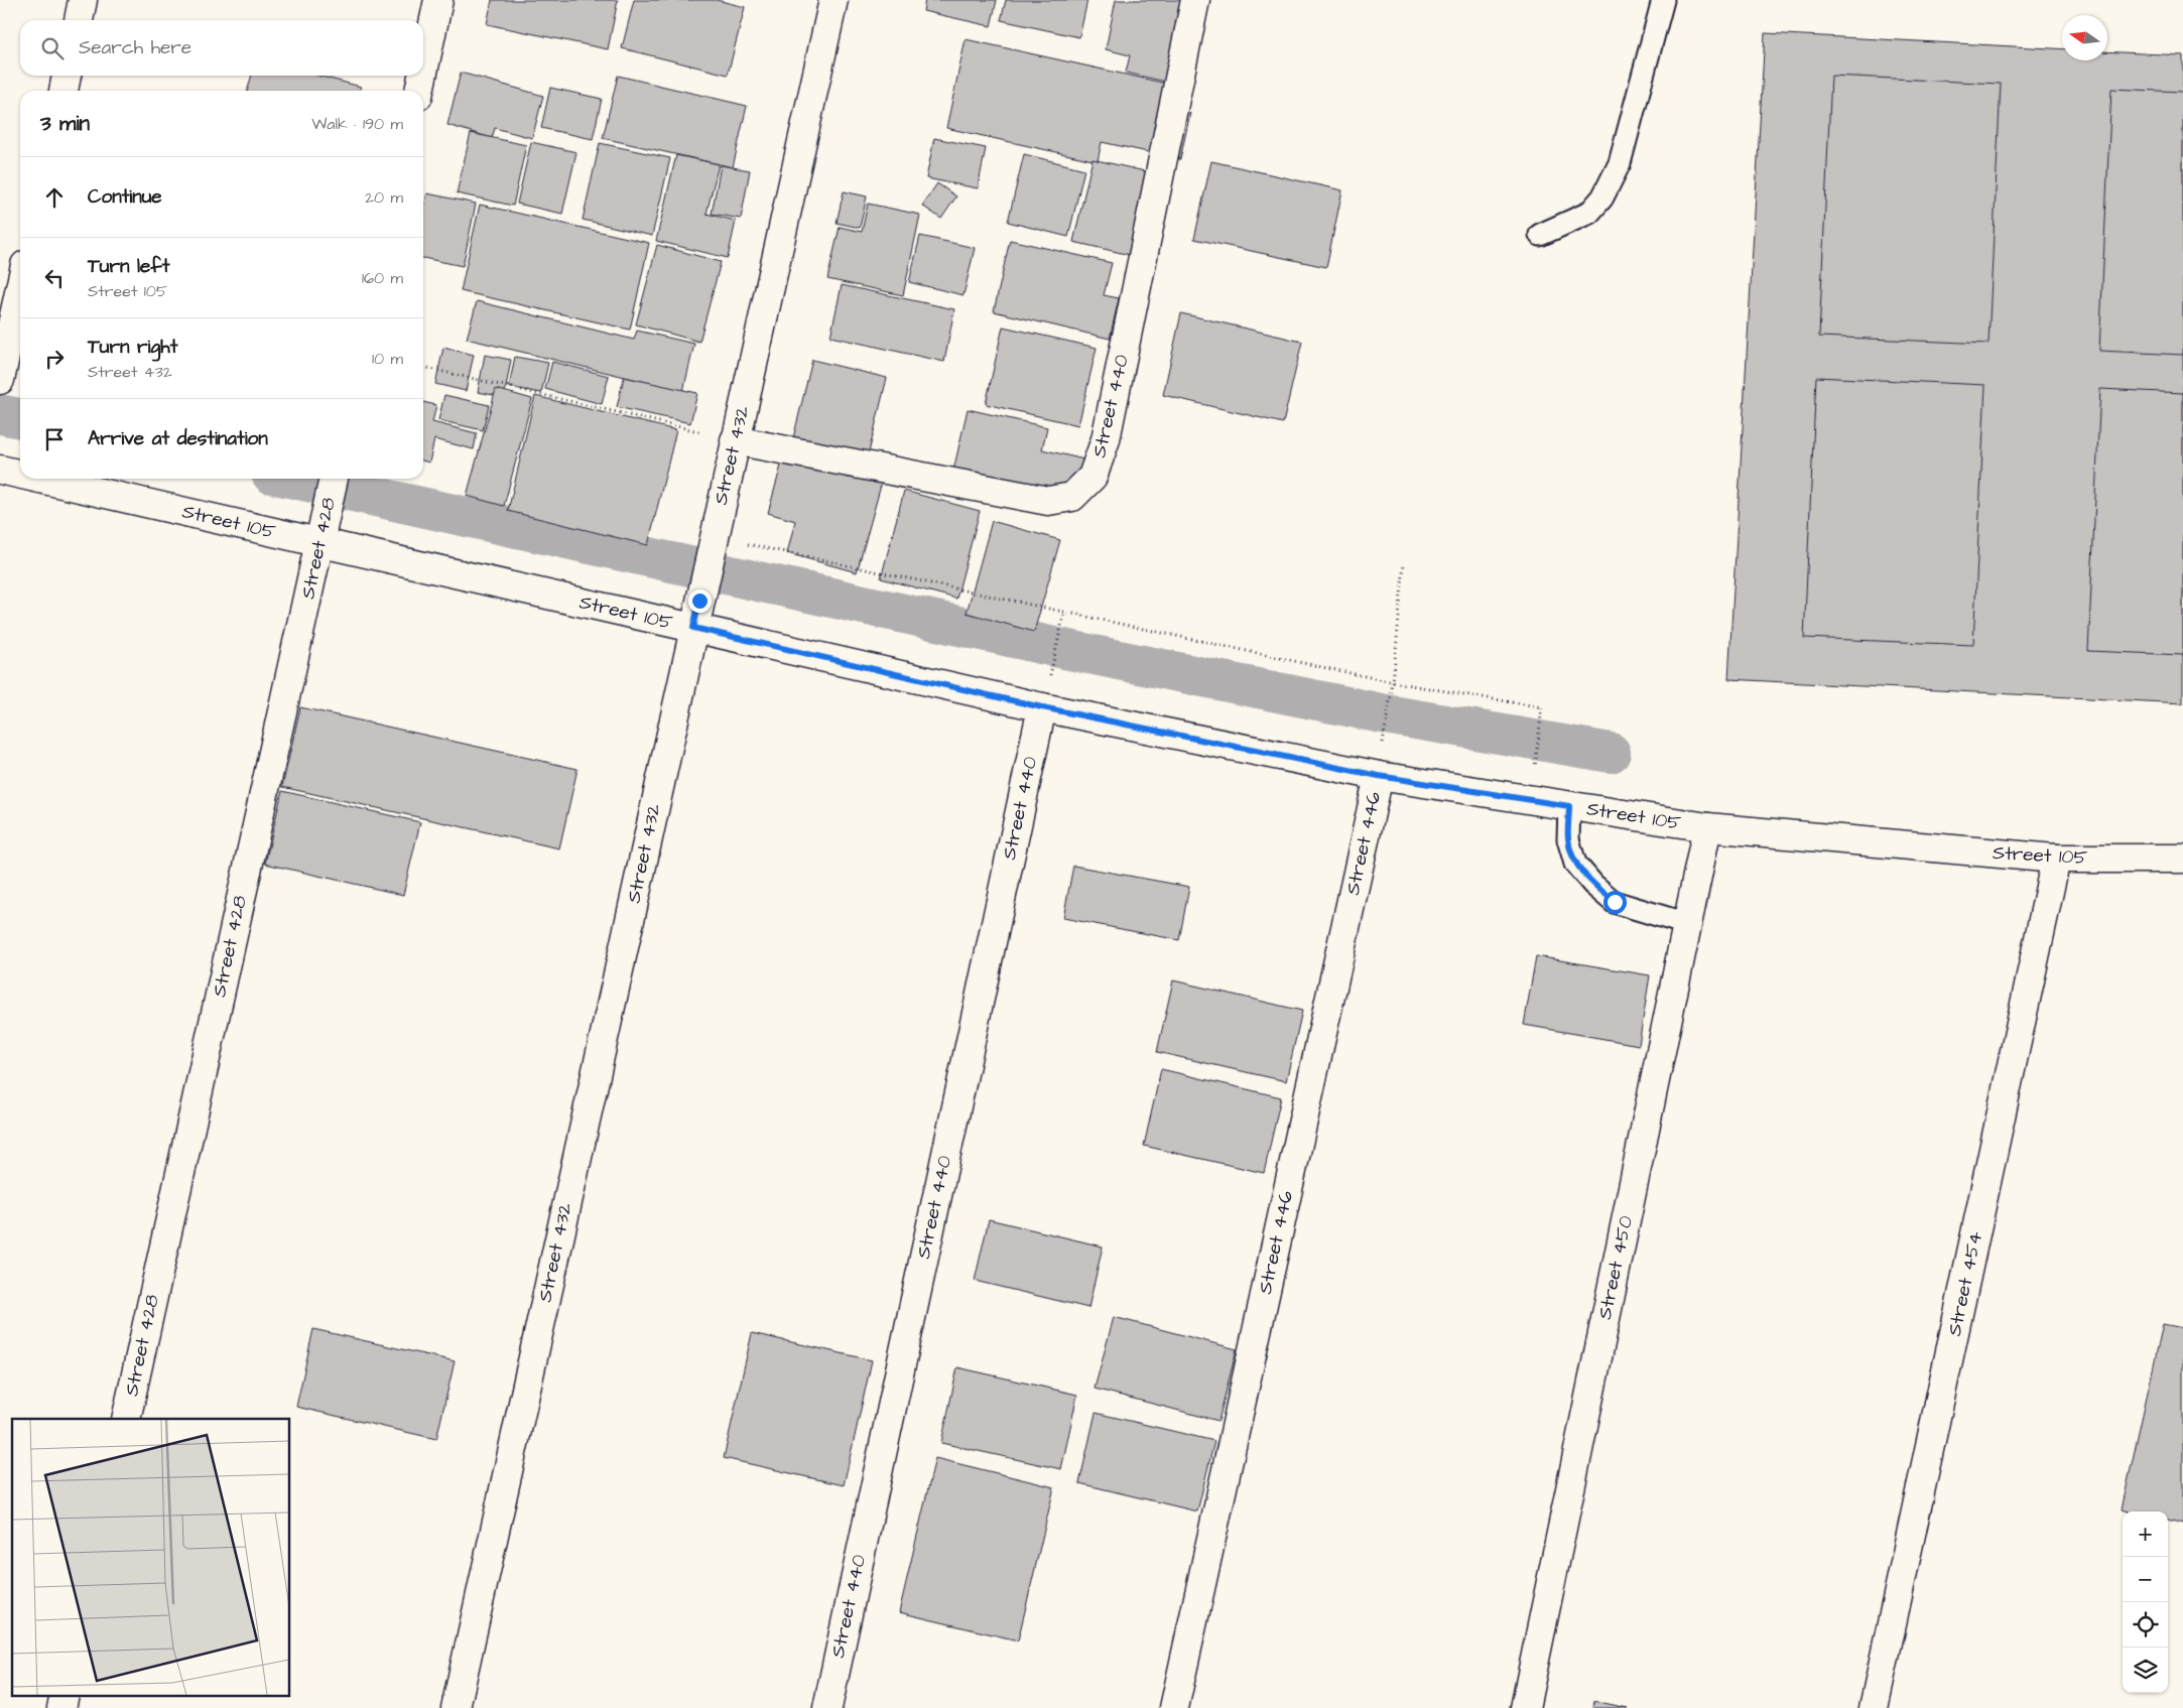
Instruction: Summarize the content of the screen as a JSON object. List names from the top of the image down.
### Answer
{
  "streets": {
    "street": [
      "Street 440",
      "Street 432",
      "Street 105",
      "Street 428",
      "Street 446",
      "Street 450",
      "Street 454"
    ]
  },
  "crossings": [
    ["Street 440", "Street 432"],
    ["Street 440", "Street 105"],
    ["Street 432", "Street 105"],
    ["Street 105", "Street 428"],
    ["Street 105", "Street 446"],
    ["Street 105", "Street 450"],
    ["Street 105", "Street 454"]
  ],
  "north": "left",
  "page": {
    "search": "Search here",
    "heading": ["3 min", "Walk · 190 m"],
    "list": [
      ["Continue", "20 m"],
      ["Turn left", "Street 105", "160 m"],
      ["Turn right", "Street 432", "10 m"],
      "Arrive at destination"
    ],
    "map_buttons": ["+", "−"]
  }
}
